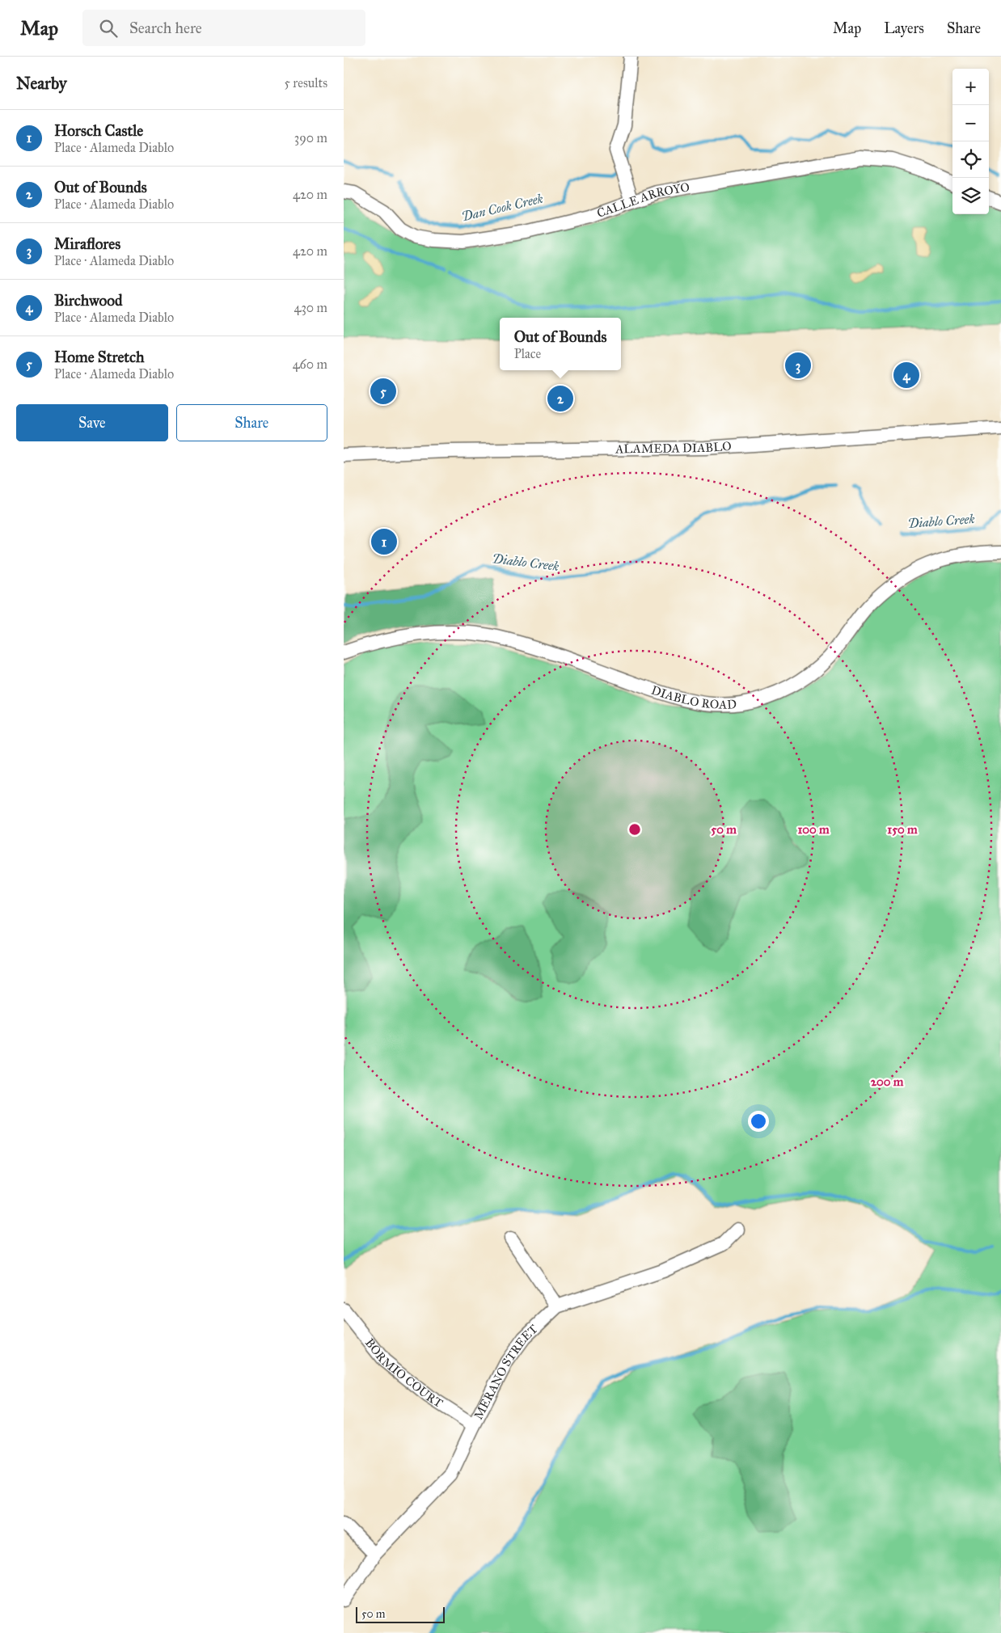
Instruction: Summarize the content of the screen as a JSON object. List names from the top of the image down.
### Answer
{
  "streets": {
    "street": [
      "CALLE ARROYO",
      "ALAMEDA DIABLO",
      "DIABLO ROAD",
      "BORMIO COURT",
      "MERANO STREET"
    ]
  },
  "crossings": [
    ["BORMIO COURT", "MERANO STREET"]
  ],
  "water": ["Dan Cook Creek", "Diablo Creek"],
  "scale_bar": "50 m",
  "page": {
    "header": "Map",
    "search": "Search here",
    "nav": ["Map", "Layers", "Share"],
    "heading": ["Nearby", "5 results"],
    "map_buttons": ["+", "−"],
    "list": [
      {
        "mark": "1",
        "name": "Horsch Castle",
        "note": "Place · Alameda Diablo",
        "value": "390 m"
      },
      {
        "mark": "2",
        "name": "Out of Bounds",
        "note": "Place · Alameda Diablo",
        "value": "420 m"
      },
      {
        "mark": "3",
        "name": "Miraflores",
        "note": "Place · Alameda Diablo",
        "value": "420 m"
      },
      {
        "mark": "4",
        "name": "Birchwood",
        "note": "Place · Alameda Diablo",
        "value": "430 m"
      },
      {
        "mark": "5",
        "name": "Home Stretch",
        "note": "Place · Alameda Diablo",
        "value": "460 m"
      }
    ],
    "popup": ["Out of Bounds", "Place"],
    "pins": [
      "3",
      "4",
      "5",
      "2",
      "1"
    ],
    "buttons": ["Save", "Share"],
    "scale": "50 m"
  },
  "rings": [
    "50 m",
    "100 m",
    "150 m",
    "200 m"
  ]
}
